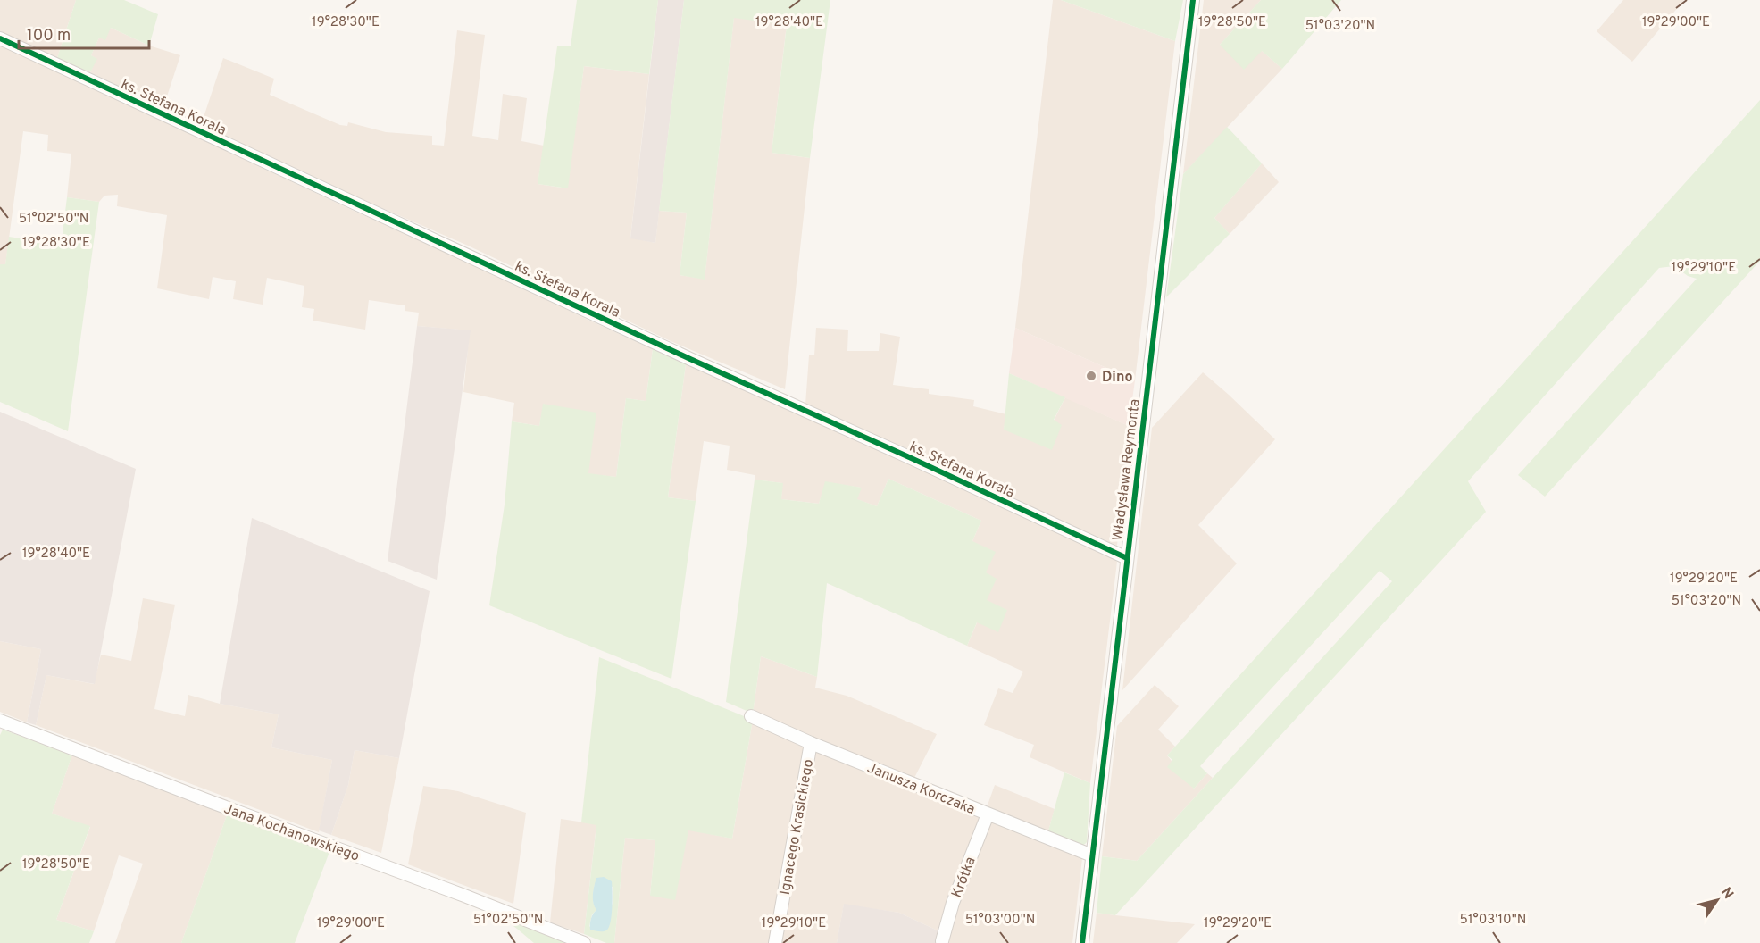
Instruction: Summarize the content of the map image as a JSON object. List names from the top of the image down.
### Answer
{
  "streets": {
    "street": [
      "ks. Stefana Korala",
      "Władysława Reymonta",
      "Janusza Korczaka",
      "Ignacego Krasickiego",
      "Jana Kochanowskiego",
      "Krótka"
    ]
  },
  "crossings": [
    ["ks. Stefana Korala", "Władysława Reymonta"],
    ["Władysława Reymonta", "Janusza Korczaka"],
    ["Janusza Korczaka", "Ignacego Krasickiego"],
    ["Janusza Korczaka", "Krótka"]
  ],
  "places": ["Dino"],
  "scale_bar": "100 m",
  "north": "top right",
  "coordinates": [
    "19°28'50\"E",
    "19°28'30\"E",
    "19°28'40\"E",
    "19°29'00\"E",
    "51°03'20\"N",
    "51°02'50\"N",
    "19°29'10\"E",
    "19°29'20\"E",
    "51°03'00\"N",
    "51°03'10\"N"
  ]
}
